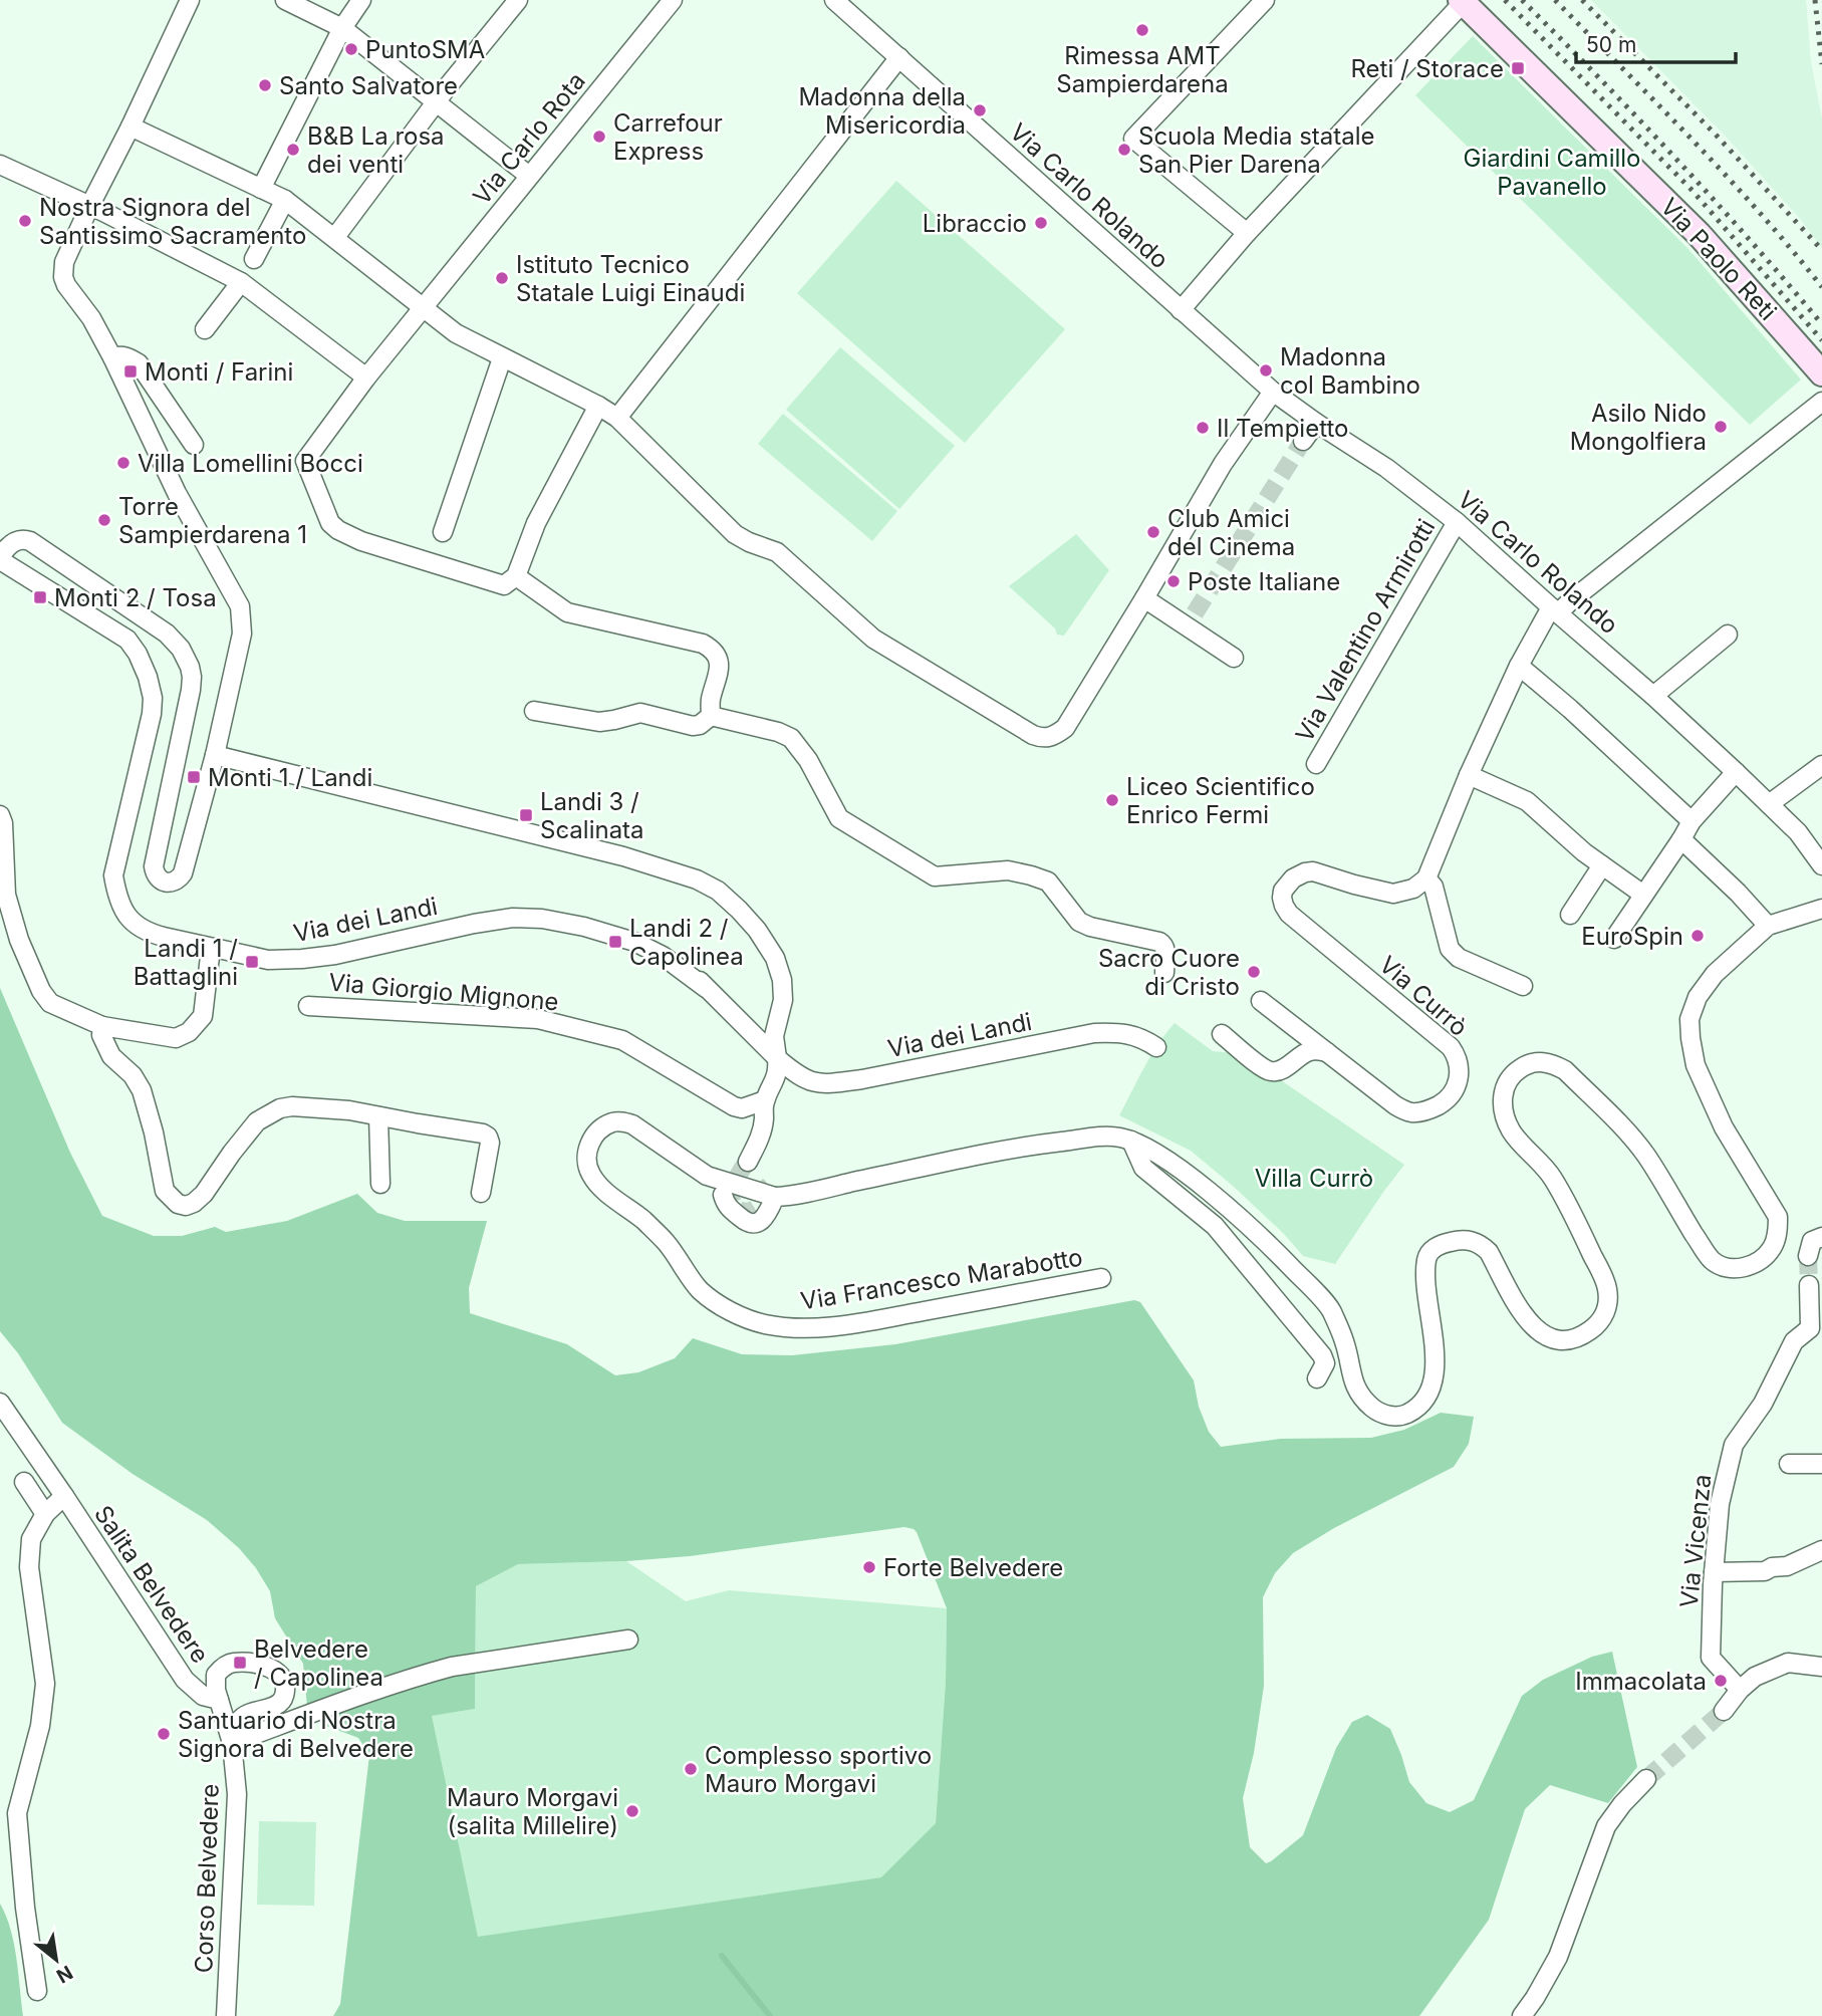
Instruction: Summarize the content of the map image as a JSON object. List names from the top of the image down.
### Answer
{
  "streets": {
    "main road": ["Via Paolo Reti"],
    "street": [
      "Via Carlo Rota",
      "Via Carlo Rolando",
      "Via Valentino Armirotti",
      "Via dei Landi",
      "Via Giorgio Mignone",
      "Via Currò",
      "Via Francesco Marabotto",
      "Via Vicenza",
      "Salita Belvedere",
      "Corso Belvedere"
    ]
  },
  "crossings": [
    ["Via Carlo Rolando", "Via Valentino Armirotti"],
    ["Salita Belvedere", "Corso Belvedere"]
  ],
  "parks": ["Giardini Camillo Pavanello", "Villa Currò"],
  "places": {
    "other": [
      "Rimessa AMT Sampierdarena",
      "PuntoSMA",
      "Santo Salvatore",
      "Madonna della Misericordia",
      "Carrefour Express",
      "B&B La rosa dei venti",
      "Scuola Media statale San Pier Darena",
      "Nostra Signora del Santissimo Sacramento",
      "Libraccio",
      "Istituto Tecnico Statale Luigi Einaudi",
      "Madonna col Bambino",
      "Asilo Nido Mongolfiera",
      "Il Tempietto",
      "Villa Lomellini Bocci",
      "Torre Sampierdarena 1",
      "Club Amici del Cinema",
      "Poste Italiane",
      "Liceo Scientifico Enrico Fermi",
      "EuroSpin",
      "Sacro Cuore di Cristo",
      "Forte Belvedere",
      "Immacolata",
      "Santuario di Nostra Signora di Belvedere",
      "Complesso sportivo Mauro Morgavi",
      "Mauro Morgavi (salita Millelire)"
    ],
    "transit": [
      "Reti / Storace",
      "Monti / Farini",
      "Monti 2 / Tosa",
      "Monti 1 / Landi",
      "Landi 3 / Scalinata",
      "Landi 2 / Capolinea",
      "Landi 1 / Battaglini",
      "Belvedere / Capolinea"
    ]
  },
  "scale_bar": "50 m",
  "north": "bottom right"
}
